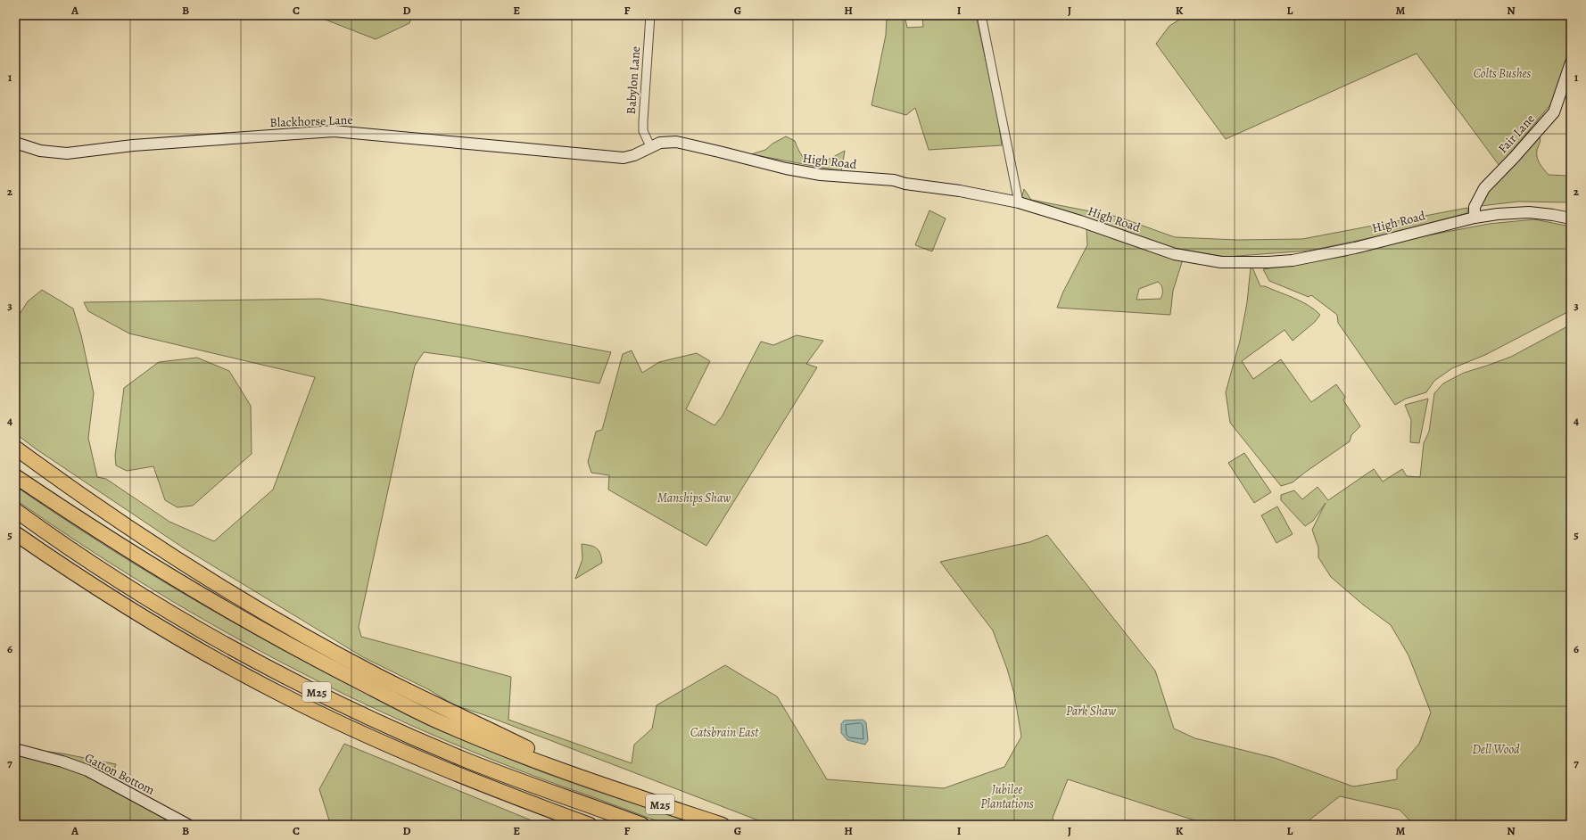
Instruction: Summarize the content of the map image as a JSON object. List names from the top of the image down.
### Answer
{
  "streets": {
    "highway": ["M25"],
    "street": [
      "Babylon Lane",
      "Blackhorse Lane",
      "Fair Lane",
      "High Road",
      "Gatton Bottom"
    ]
  },
  "crossings": [
    ["Babylon Lane", "Blackhorse Lane"],
    ["Babylon Lane", "High Road"],
    ["Blackhorse Lane", "High Road"],
    ["Fair Lane", "High Road"]
  ],
  "parks": [
    "Colts Bushes",
    "Manships Shaw",
    "Park Shaw",
    "Catsbrain East",
    "Dell Wood",
    "Jubilee Plantations"
  ],
  "grid": {
    "columns": [
      "A",
      "B",
      "C",
      "D",
      "E",
      "F",
      "G",
      "H",
      "I",
      "J",
      "K",
      "L",
      "M",
      "N"
    ],
    "rows": [
      "1",
      "2",
      "3",
      "4",
      "5",
      "6",
      "7"
    ]
  }
}
